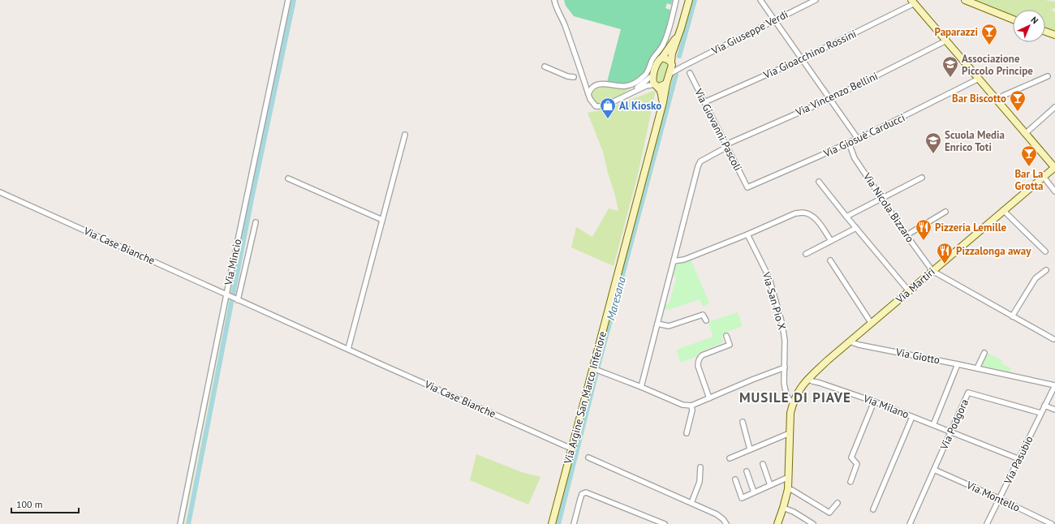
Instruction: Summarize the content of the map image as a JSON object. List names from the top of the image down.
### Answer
{
  "streets": {
    "street": [
      "Via Giuseppe Verdi",
      "Via Gioacchino Rossini",
      "Via Vincenzo Bellini",
      "Via Giovanni Pascoli",
      "Via Giosuè Carducci",
      "Via Nicola Bizzaro",
      "Via Case Bianche",
      "Via Mincio",
      "Via Martiri",
      "Via San Pio X",
      "Via Giotto",
      "Via Argine San Marco Inferiore",
      "Via Milano",
      "Via Podgora",
      "Via Pasubio",
      "Via Montello"
    ]
  },
  "crossings": [
    ["Via Giuseppe Verdi", "Via Argine San Marco Inferiore"],
    ["Via Gioacchino Rossini", "Via Giovanni Pascoli"],
    ["Via Vincenzo Bellini", "Via Giovanni Pascoli"],
    ["Via Giovanni Pascoli", "Via Giosuè Carducci"],
    ["Via Giosuè Carducci", "Via Nicola Bizzaro"],
    ["Via Nicola Bizzaro", "Via Martiri"],
    ["Via Case Bianche", "Via Mincio"],
    ["Via Case Bianche", "Via Argine San Marco Inferiore"],
    ["Via Martiri", "Via San Pio X"],
    ["Via Martiri", "Via Giotto"],
    ["Via Martiri", "Via Milano"],
    ["Via Giotto", "Via Pasubio"],
    ["Via Milano", "Via Podgora"],
    ["Via Milano", "Via Pasubio"],
    ["Via Podgora", "Via Pasubio"],
    ["Via Podgora", "Via Montello"],
    ["Via Pasubio", "Via Montello"]
  ],
  "districts": ["MUSILE DI PIAVE"],
  "water": ["Maresana"],
  "places": {
    "bar": ["Paparazzi", "Bar Biscotto", "Bar La Grotta"],
    "school or university": ["Associazione Piccolo Principe", "Scuola Media Enrico Toti"],
    "shop": ["Al Kiosko"],
    "restaurant": ["Pizzeria Lemille", "Pizzalonga away"]
  },
  "scale_bar": "100 m",
  "north": "top right"
}
